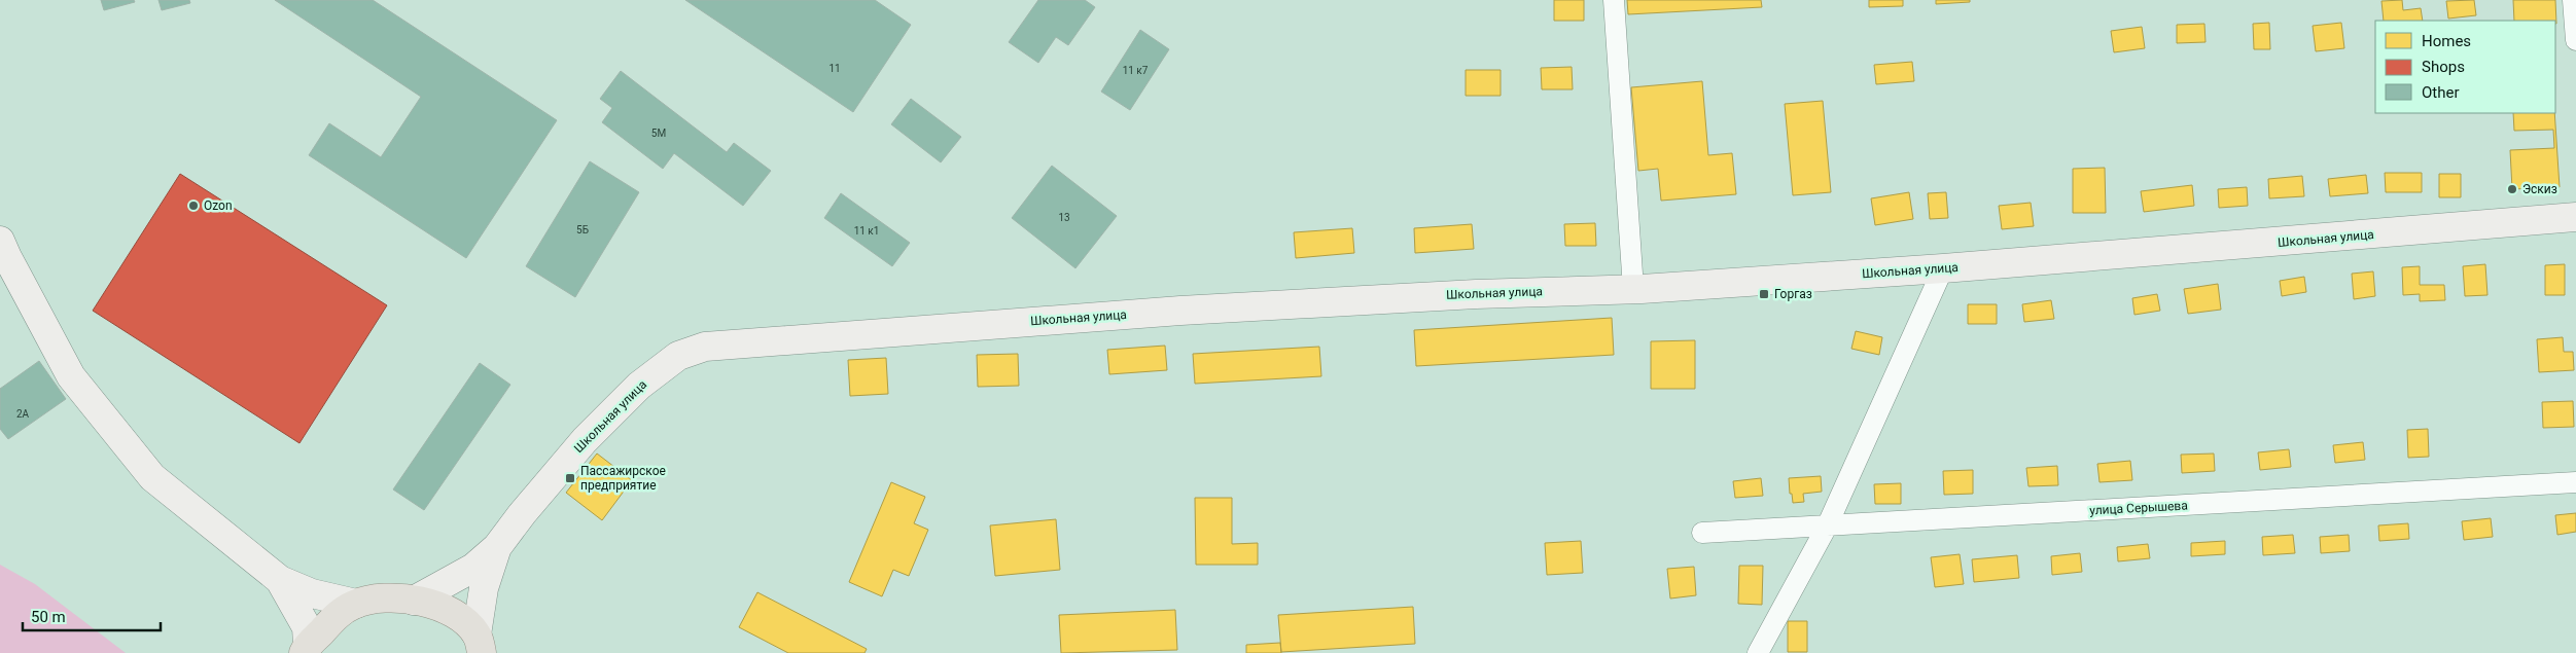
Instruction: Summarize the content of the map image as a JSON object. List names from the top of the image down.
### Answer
{
  "streets": {
    "main road": ["Школьная улица"],
    "street": ["улица Серышева"]
  },
  "places": {
    "other": ["Эскиз", "Ozon"],
    "transit": ["Горгаз", "Пассажирское предприятие"]
  },
  "house_numbers": [
    "11",
    "11 к7",
    "5М",
    "13",
    "5Б",
    "11 к1",
    "2А"
  ],
  "legend": ["Homes", "Shops", "Other"],
  "scale_bar": "50 m"
}
